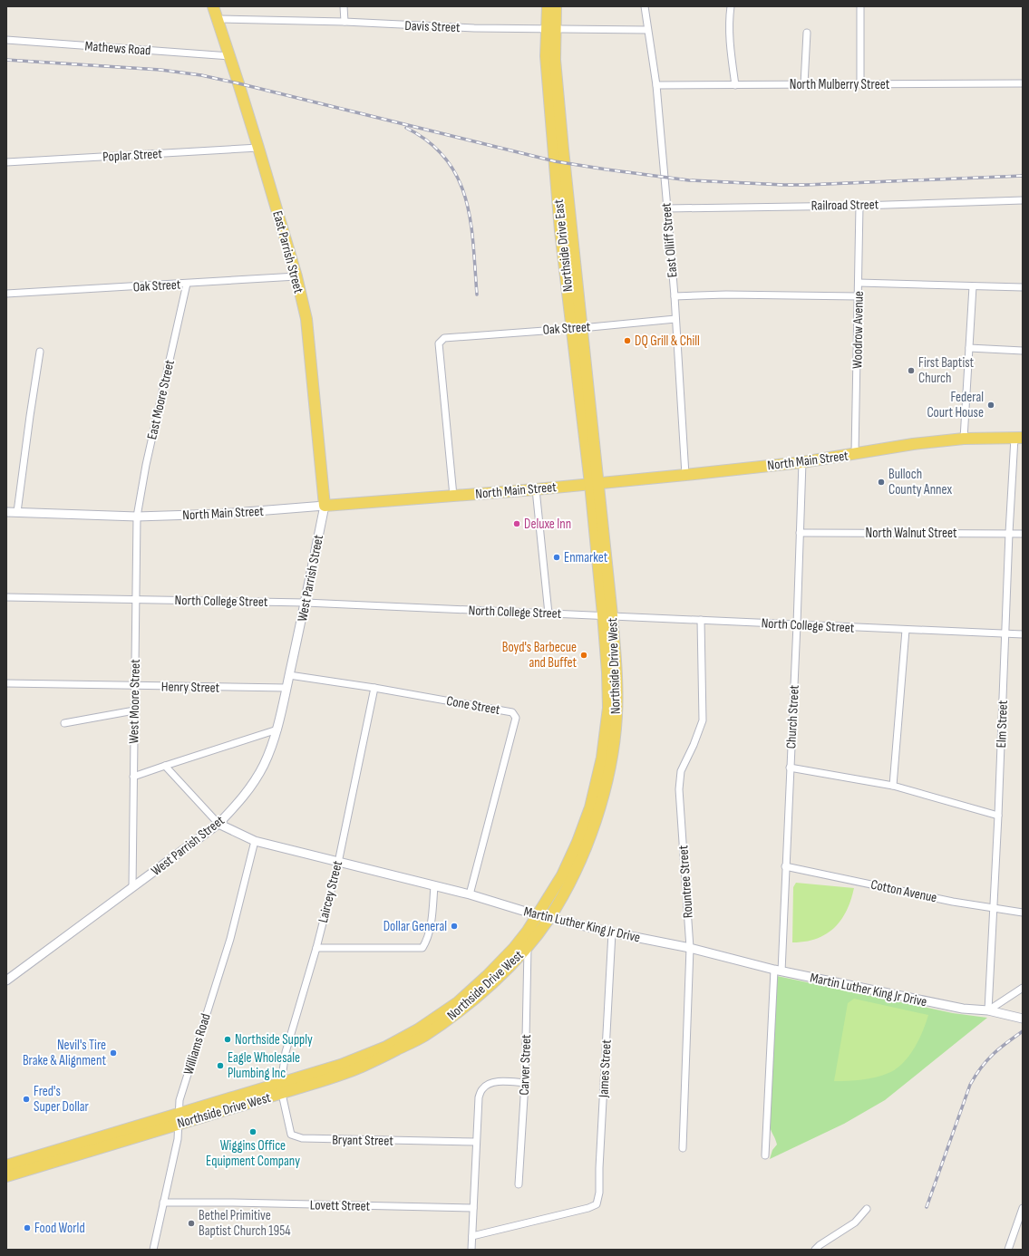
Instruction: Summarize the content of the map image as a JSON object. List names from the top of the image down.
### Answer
{
  "streets": {
    "main road": [
      "Northside Drive East",
      "East Parrish Street",
      "North Main Street",
      "Northside Drive West"
    ],
    "street": [
      "Davis Street",
      "Mathews Road",
      "North Mulberry Street",
      "Poplar Street",
      "Railroad Street",
      "East Olliff Street",
      "Oak Street",
      "Woodrow Avenue",
      "East Moore Street",
      "North Walnut Street",
      "West Parrish Street",
      "North College Street",
      "Henry Street",
      "West Moore Street",
      "Cone Street",
      "Church Street",
      "Elm Street",
      "Rountree Street",
      "Cotton Avenue",
      "Laircey Street",
      "Martin Luther King Jr Drive",
      "Williams Road",
      "Carver Street",
      "James Street",
      "Bryant Street",
      "Lovett Street"
    ]
  },
  "crossings": [
    ["Davis Street", "East Olliff Street"],
    ["Davis Street", "Northside Drive East"],
    ["Davis Street", "East Parrish Street"],
    ["Mathews Road", "East Parrish Street"],
    ["North Mulberry Street", "East Olliff Street"],
    ["Poplar Street", "East Parrish Street"],
    ["Railroad Street", "East Olliff Street"],
    ["Railroad Street", "Woodrow Avenue"],
    ["East Olliff Street", "Oak Street"],
    ["East Olliff Street", "North Main Street"],
    ["Northside Drive East", "Oak Street"],
    ["Northside Drive East", "North Main Street"],
    ["Northside Drive East", "Northside Drive West"],
    ["East Parrish Street", "Oak Street"],
    ["East Parrish Street", "North Main Street"],
    ["East Parrish Street", "West Parrish Street"],
    ["Oak Street", "East Moore Street"],
    ["Oak Street", "North Main Street"],
    ["Woodrow Avenue", "North Main Street"],
    ["East Moore Street", "North Main Street"],
    ["East Moore Street", "West Moore Street"],
    ["North Main Street", "West Parrish Street"],
    ["North Main Street", "Northside Drive West"],
    ["North Main Street", "West Moore Street"],
    ["North Main Street", "Church Street"],
    ["North Main Street", "Elm Street"],
    ["North Walnut Street", "Church Street"],
    ["North Walnut Street", "Elm Street"],
    ["West Parrish Street", "North College Street"],
    ["West Parrish Street", "Henry Street"],
    ["West Parrish Street", "West Moore Street"],
    ["West Parrish Street", "Cone Street"],
    ["West Parrish Street", "Martin Luther King Jr Drive"],
    ["North College Street", "Northside Drive West"],
    ["North College Street", "West Moore Street"],
    ["North College Street", "Church Street"],
    ["North College Street", "Elm Street"],
    ["North College Street", "Rountree Street"],
    ["Northside Drive West", "Laircey Street"],
    ["Northside Drive West", "Martin Luther King Jr Drive"],
    ["Northside Drive West", "Williams Road"],
    ["Northside Drive West", "Carver Street"],
    ["Northside Drive West", "Bryant Street"],
    ["Henry Street", "West Moore Street"],
    ["Cone Street", "Laircey Street"],
    ["Cone Street", "Martin Luther King Jr Drive"],
    ["Church Street", "Cotton Avenue"],
    ["Church Street", "Martin Luther King Jr Drive"],
    ["Elm Street", "Cotton Avenue"],
    ["Elm Street", "Martin Luther King Jr Drive"],
    ["Rountree Street", "Martin Luther King Jr Drive"],
    ["Laircey Street", "Martin Luther King Jr Drive"],
    ["Laircey Street", "Bryant Street"],
    ["Martin Luther King Jr Drive", "Williams Road"],
    ["Martin Luther King Jr Drive", "James Street"],
    ["Williams Road", "Lovett Street"]
  ],
  "places": [
    "DQ Grill & Chill",
    "First Baptist Church",
    "Federal Court House",
    "Bulloch County Annex",
    "Deluxe Inn",
    "Enmarket",
    "Boyd's Barbecue and Buffet",
    "Dollar General",
    "Northside Supply",
    "Nevil's Tire Brake & Alignment",
    "Eagle Wholesale Plumbing Inc",
    "Fred's Super Dollar",
    "Wiggins Office Equipment Company",
    "Bethel Primitive Baptist Church 1954",
    "Food World"
  ]
}
